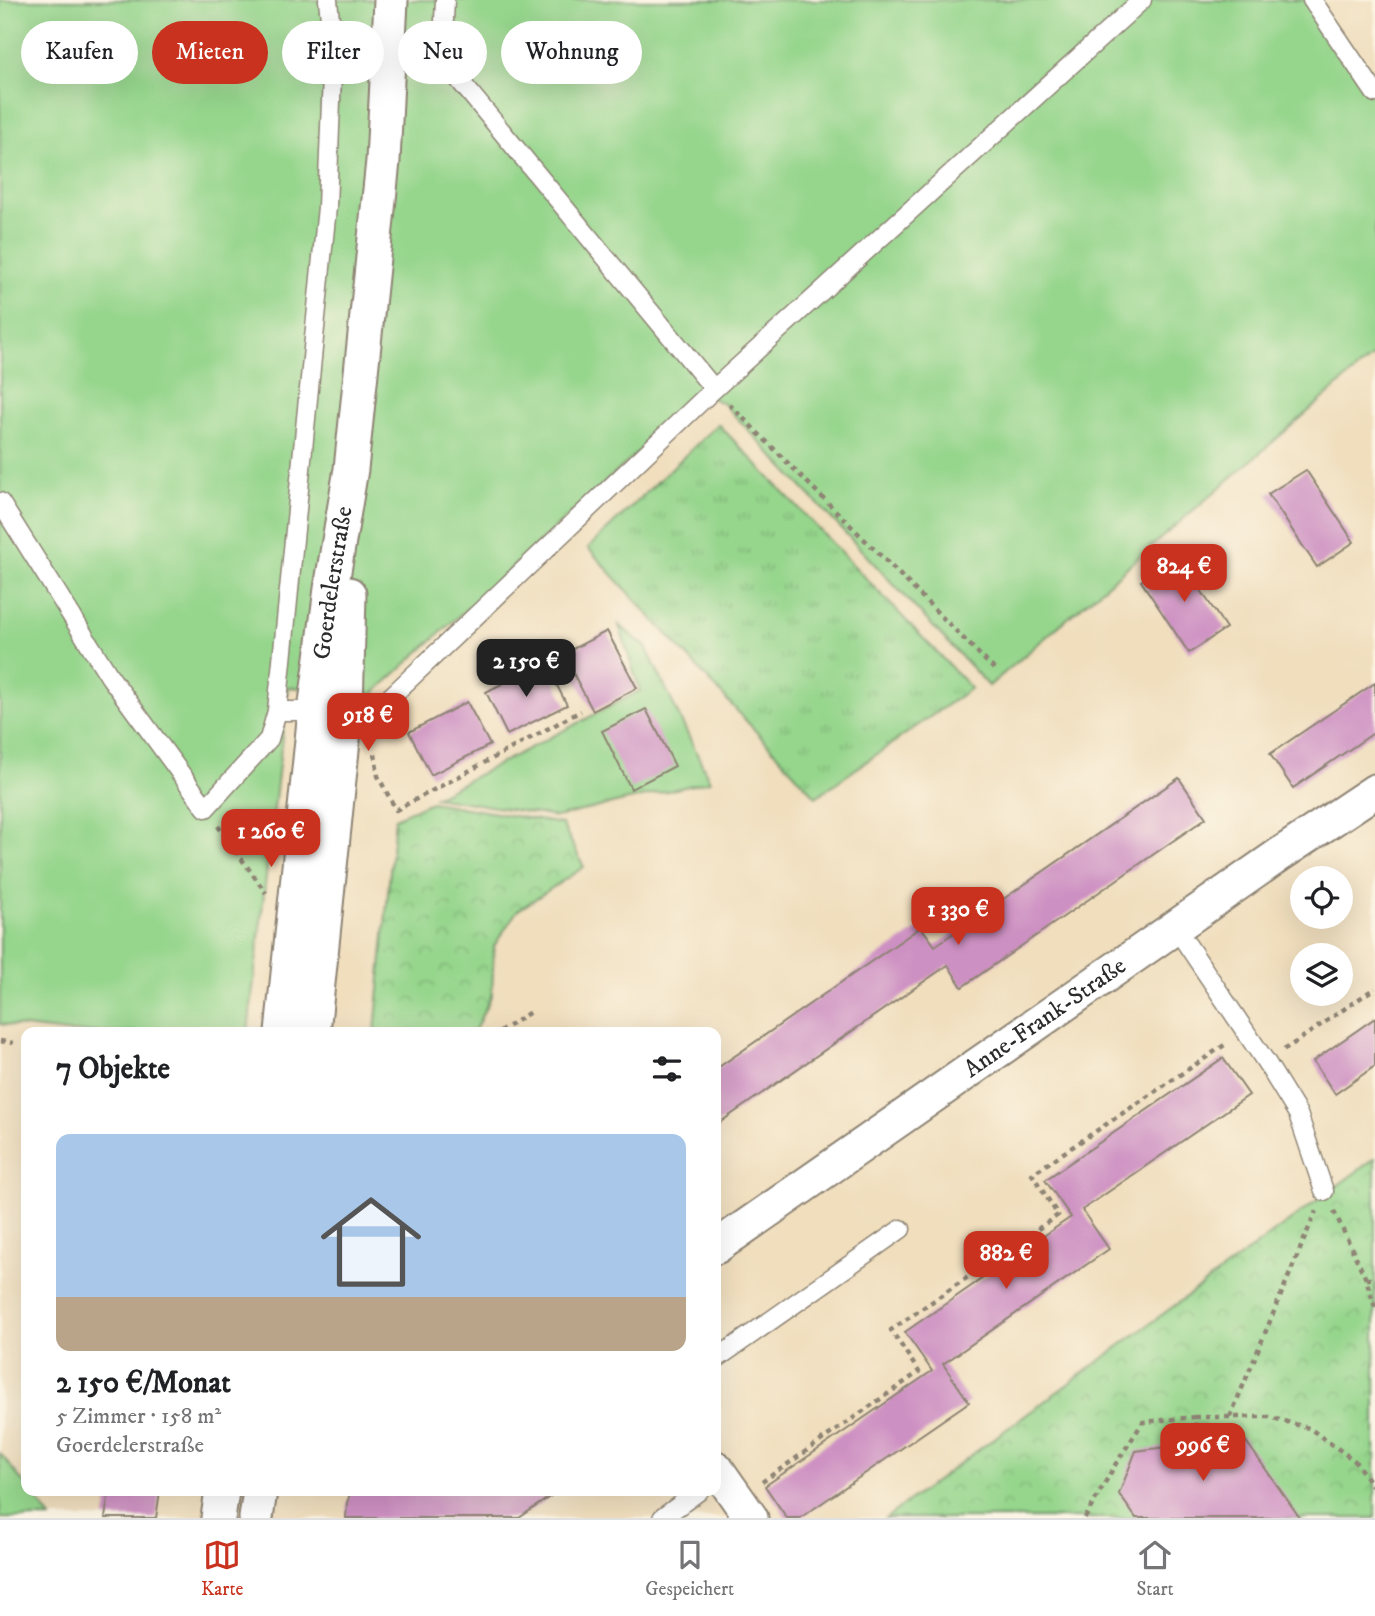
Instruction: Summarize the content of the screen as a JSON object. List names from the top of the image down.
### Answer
{
  "streets": {
    "street": ["Goerdelerstraße", "Anne-Frank-Straße"]
  },
  "page": {
    "chip": [
      "Kaufen",
      "Mieten",
      "Filter",
      "Neu",
      "Wohnung"
    ],
    "price": [
      "824 €",
      "2 150 €",
      "918 €",
      "1 260 €",
      "1 330 €",
      "882 €",
      "996 €"
    ],
    "heading": "7 Objekte",
    "list": [
      {
        "name": "2 150 €/Monat",
        "note": "5 Zimmer · 158 m² · Goerdelerstraße"
      }
    ],
    "tabs": ["Karte", "Gespeichert", "Start"]
  }
}
